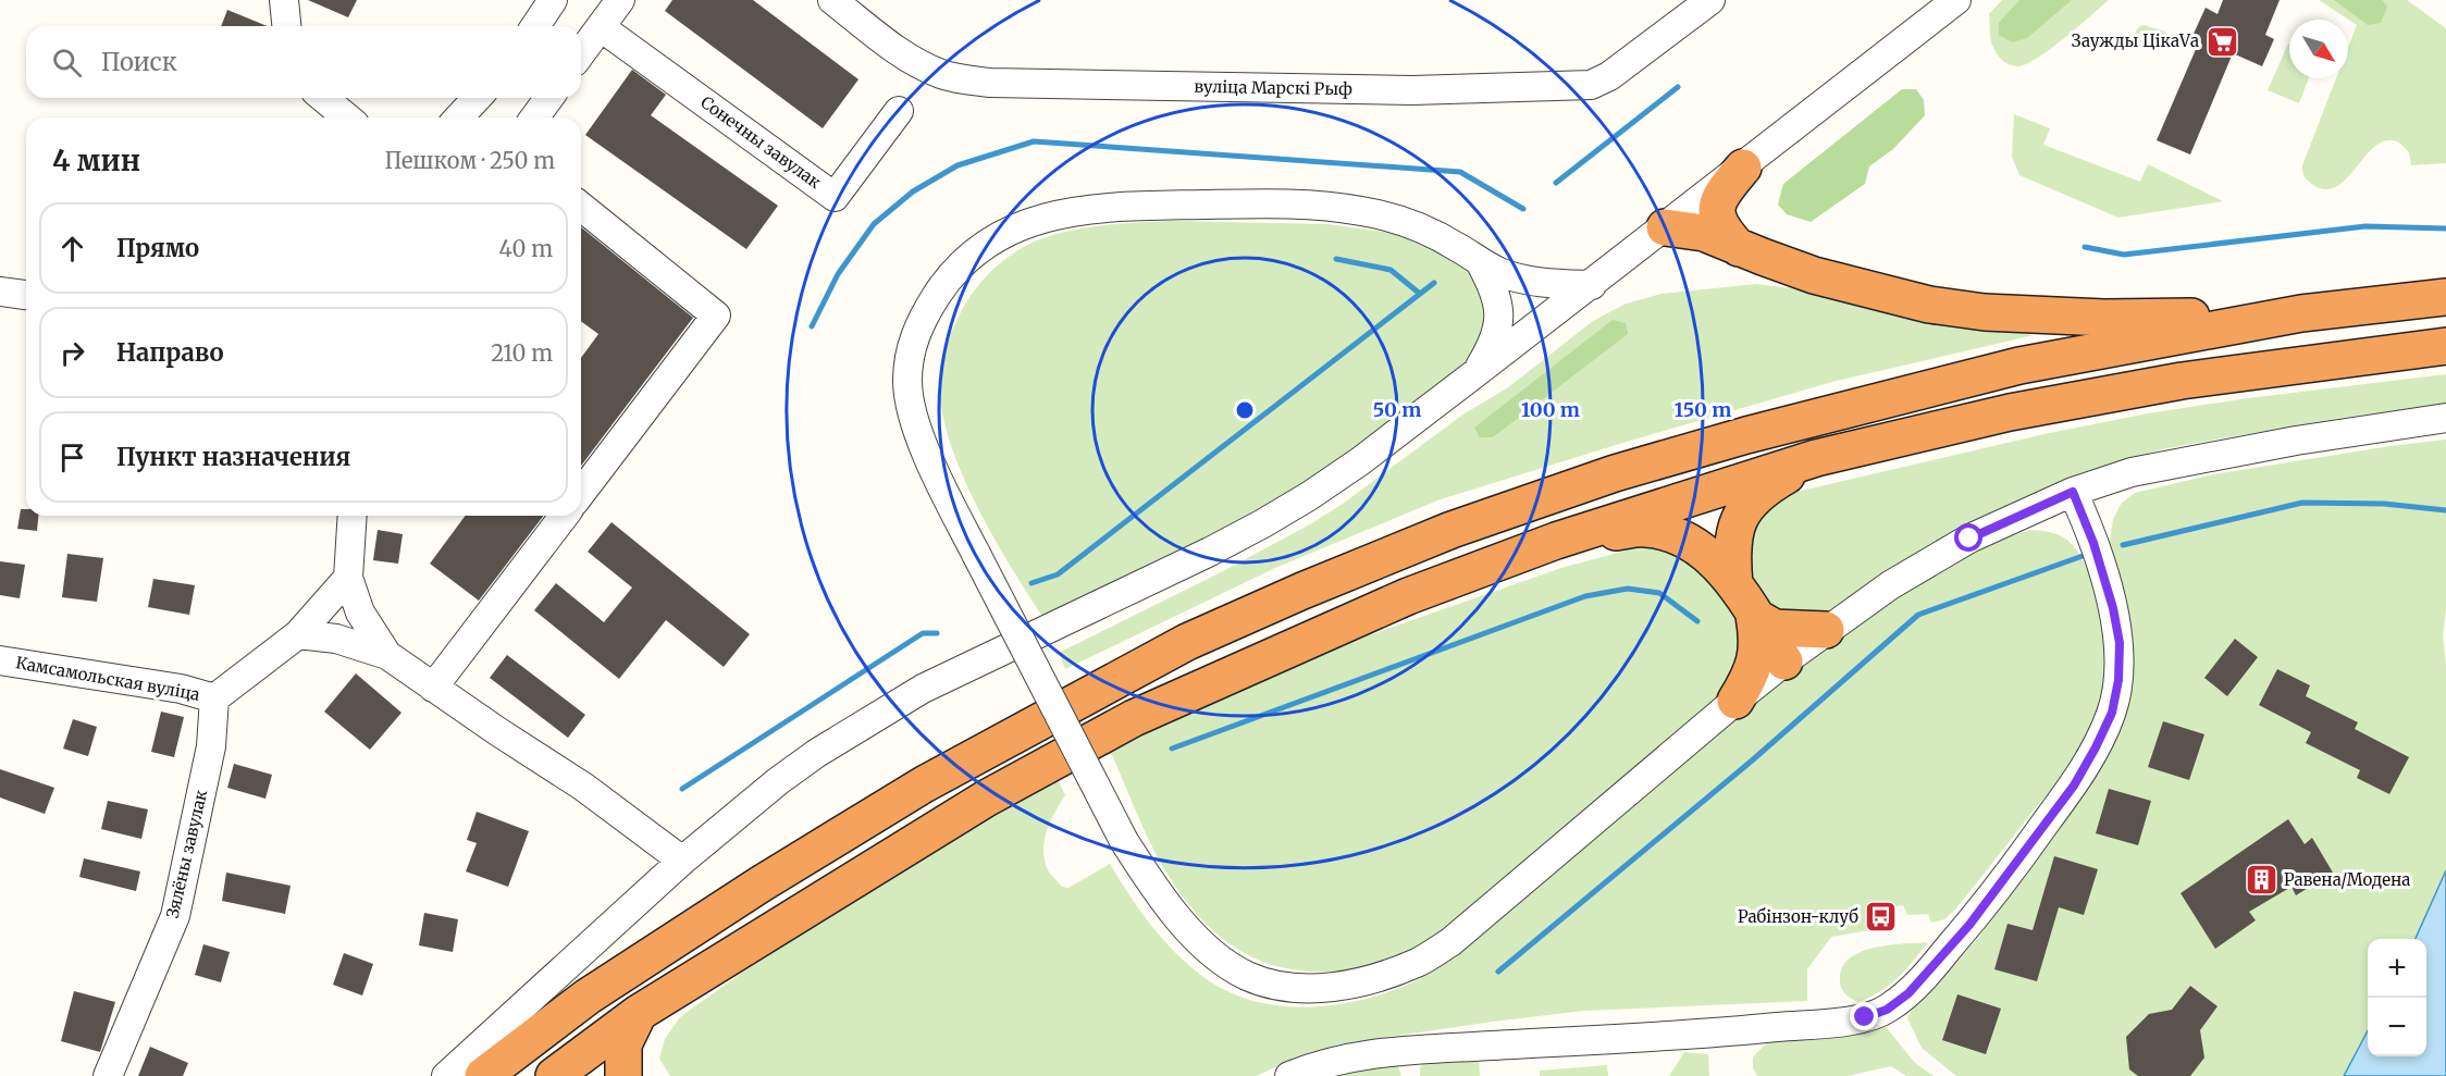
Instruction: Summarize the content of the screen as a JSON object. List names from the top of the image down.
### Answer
{
  "streets": {
    "street": [
      "вуліца Марскі Рыф",
      "Сонечны завулак",
      "Камсамольская вуліца",
      "Зялёны завулак"
    ]
  },
  "crossings": [
    ["Камсамольская вуліца", "Зялёны завулак"]
  ],
  "places": {
    "supermarket": ["Заужды ЦікаVа"],
    "building": ["Равена/Модена"],
    "bus stop": ["Рабінзон-клуб"]
  },
  "north": "bottom right",
  "page": {
    "search": "Поиск",
    "heading": ["4 мин", "Пешком · 250 m"],
    "list": [
      ["Прямо", "40 m"],
      ["Направо", "210 m"],
      "Пункт назначения"
    ],
    "map_buttons": ["+", "−"]
  },
  "rings": ["50 m", "100 m", "150 m"]
}
